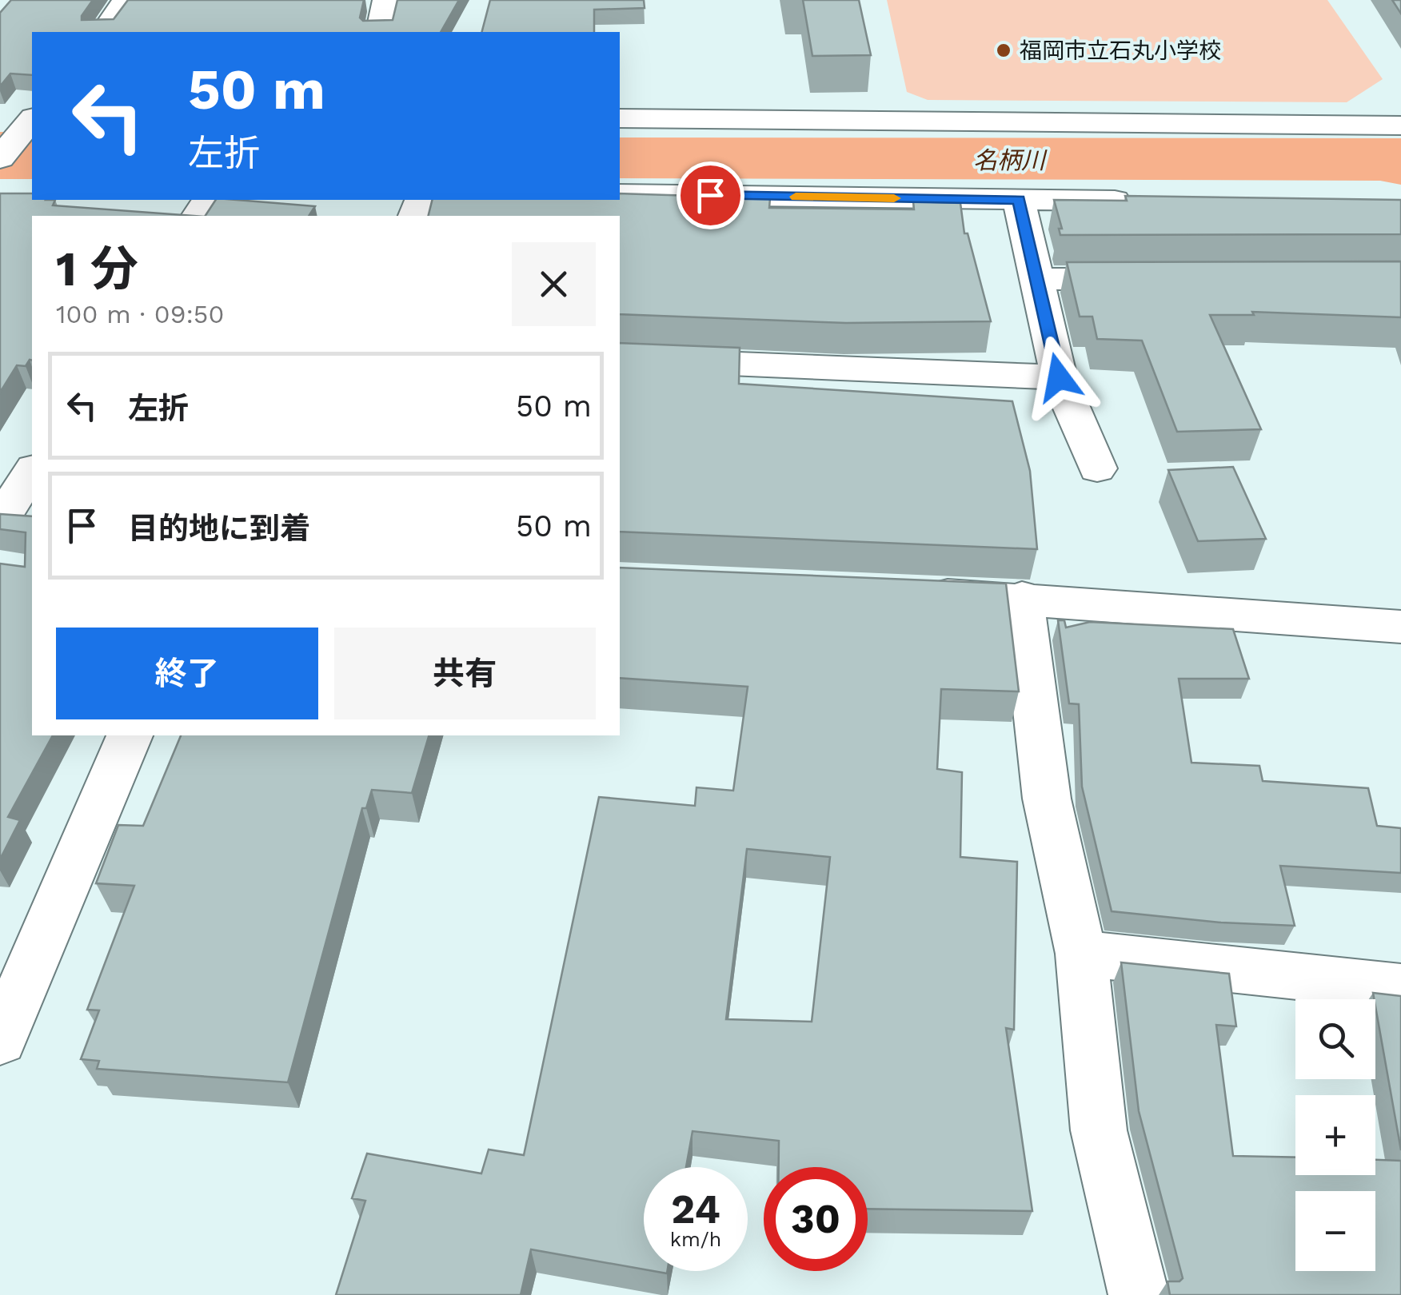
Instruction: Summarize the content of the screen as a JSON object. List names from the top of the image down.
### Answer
{
  "water": ["名柄川"],
  "places": ["福岡市立石丸小学校"],
  "page": {
    "turn": ["50 m", "左折"],
    "heading": ["1 分", "100 m · 09:50"],
    "list": [
      {
        "name": "左折",
        "value": "50 m"
      },
      {
        "name": "目的地に到着",
        "value": "50 m"
      }
    ],
    "buttons": ["終了", "共有"],
    "map_buttons": ["+", "−"],
    "speed": "24 km/h",
    "limit": "30"
  }
}
